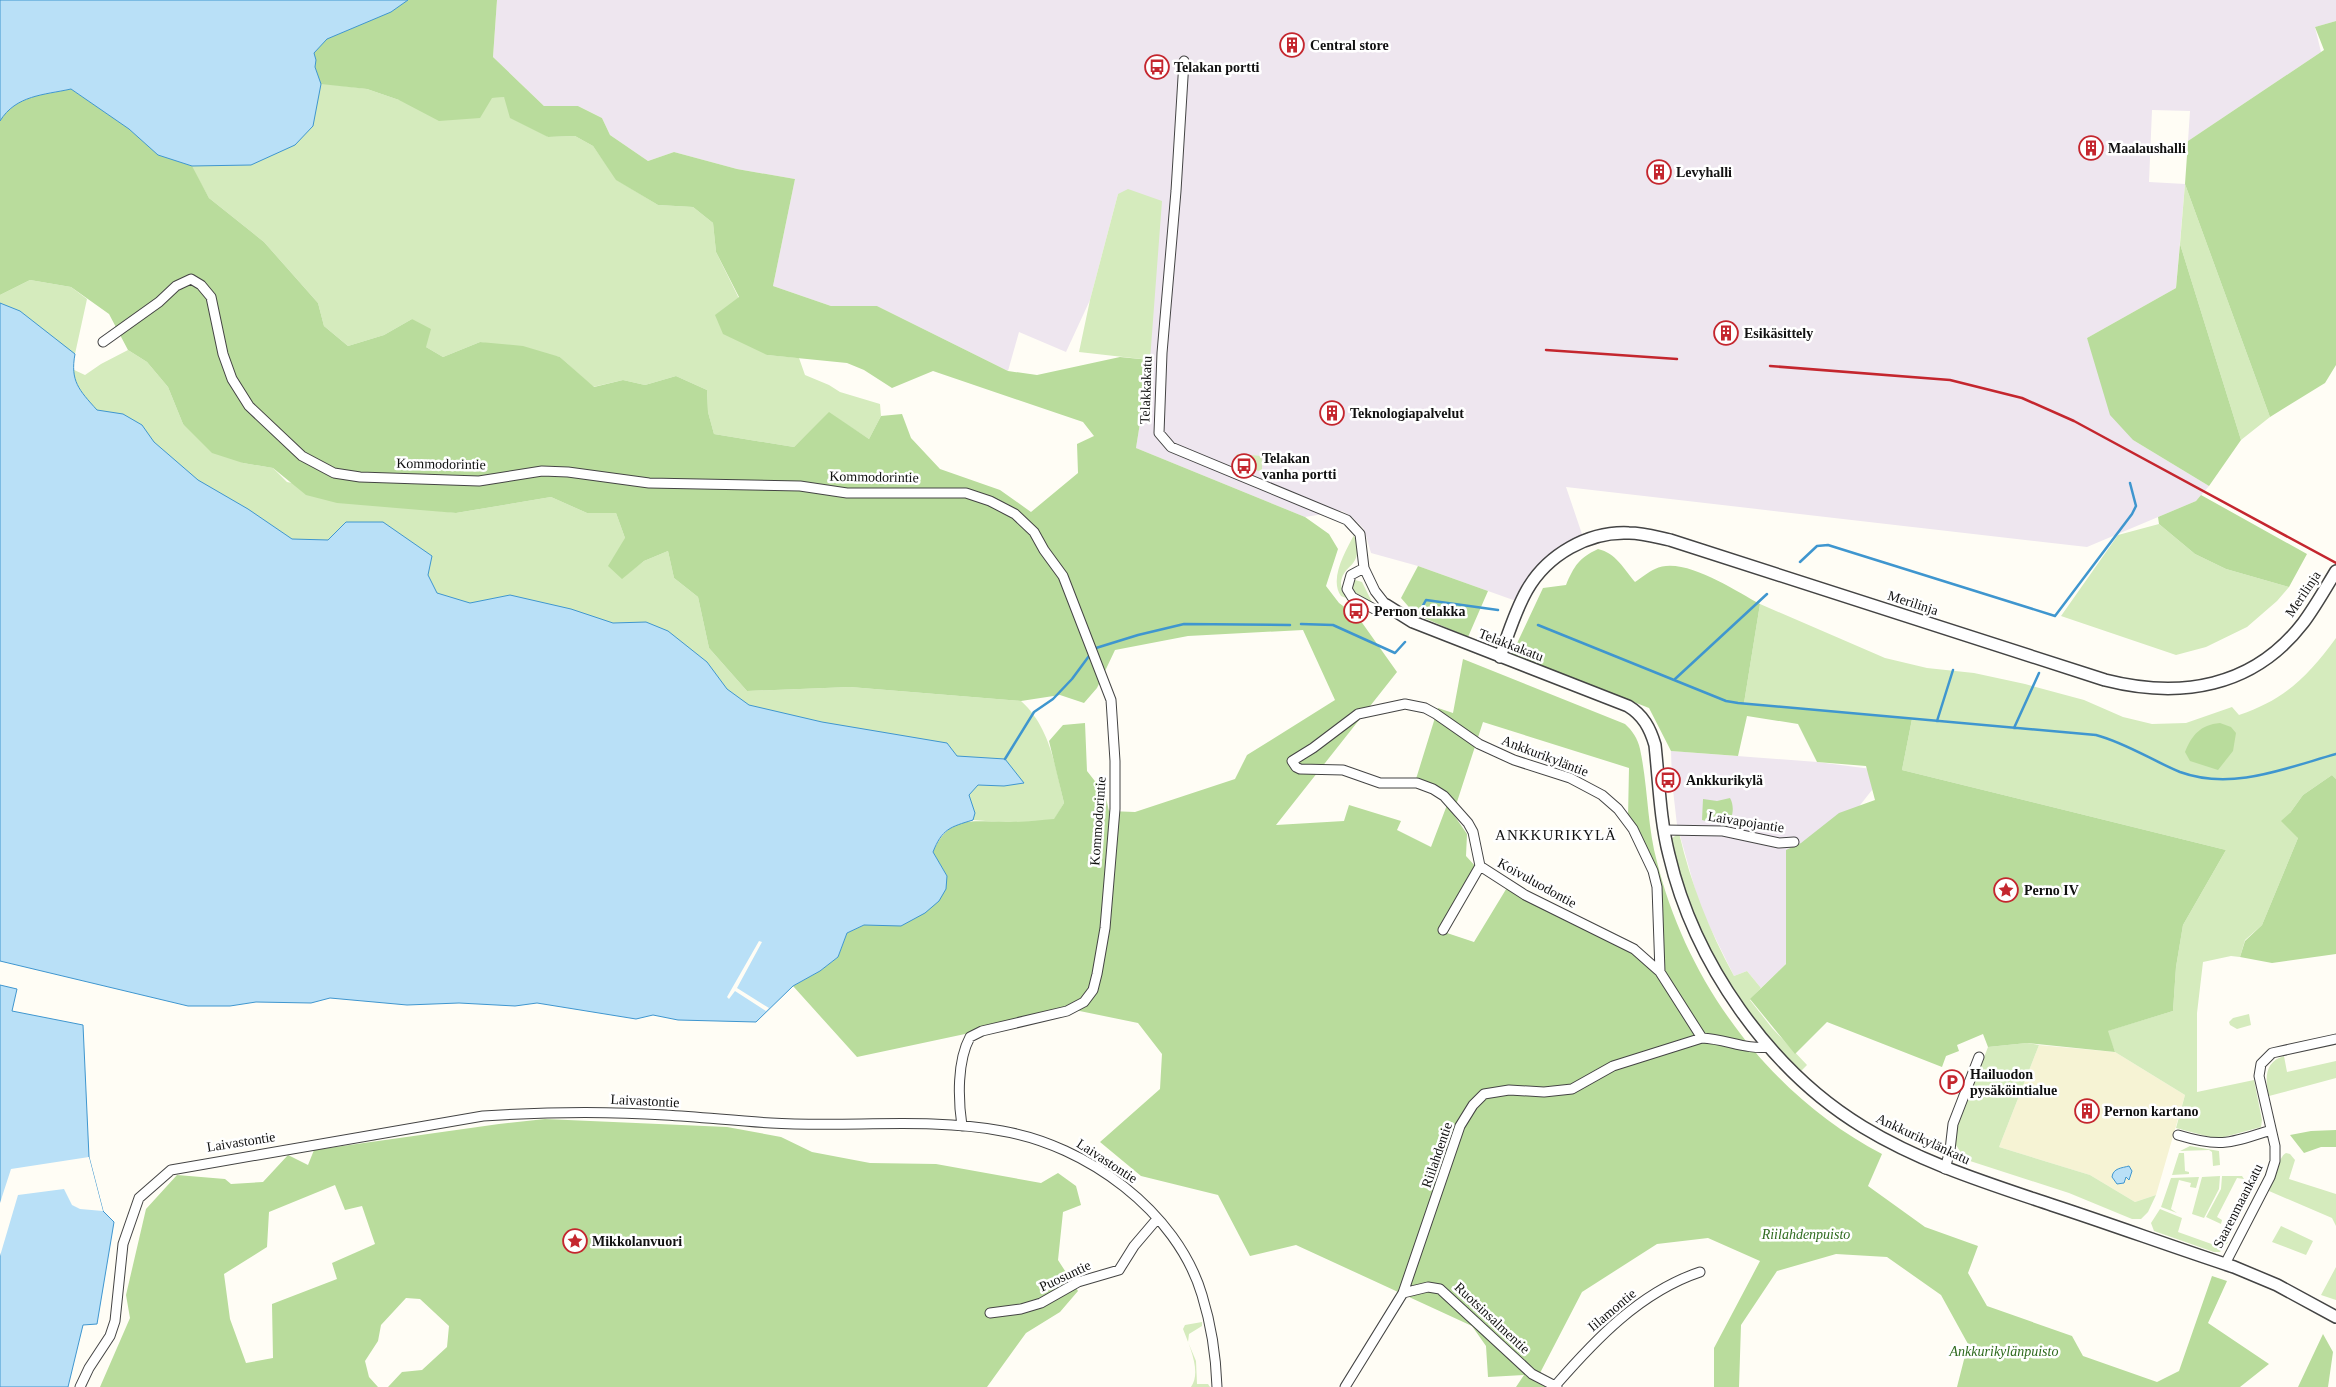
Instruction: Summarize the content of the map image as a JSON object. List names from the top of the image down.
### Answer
{
  "streets": {
    "street": [
      "Telakkakatu",
      "Kommodorintie",
      "Merilinja",
      "Ankkurikyläntie",
      "Laivapojantie",
      "Koivuluodontie",
      "Laivastontie",
      "Ankkurikylänkatu",
      "Riilahdentie",
      "Saarenmaankatu",
      "Puosuntie",
      "Iilamontie",
      "Ruotsinsalmentie"
    ]
  },
  "crossings": [
    ["Telakkakatu", "Merilinja"],
    ["Telakkakatu", "Ankkurikylänkatu"],
    ["Kommodorintie", "Laivastontie"],
    ["Ankkurikyläntie", "Koivuluodontie"],
    ["Laivapojantie", "Ankkurikylänkatu"],
    ["Laivastontie", "Puosuntie"],
    ["Ankkurikylänkatu", "Riilahdentie"],
    ["Ankkurikylänkatu", "Saarenmaankatu"],
    ["Riilahdentie", "Ruotsinsalmentie"],
    ["Iilamontie", "Ruotsinsalmentie"]
  ],
  "districts": ["ANKKURIKYLÄ"],
  "parks": ["Riilahdenpuisto", "Ankkurikylänpuisto"],
  "places": {
    "building": [
      "Central store",
      "Maalaushalli",
      "Levyhalli",
      "Esikäsittely",
      "Teknologiapalvelut",
      "Pernon kartano"
    ],
    "bus stop": [
      "Telakan portti",
      "Telakan vanha portti",
      "Pernon telakka",
      "Ankkurikylä"
    ],
    "place": ["Perno IV", "Mikkolanvuori"],
    "parking": ["Hailuodon pysäköintialue"]
  }
}
